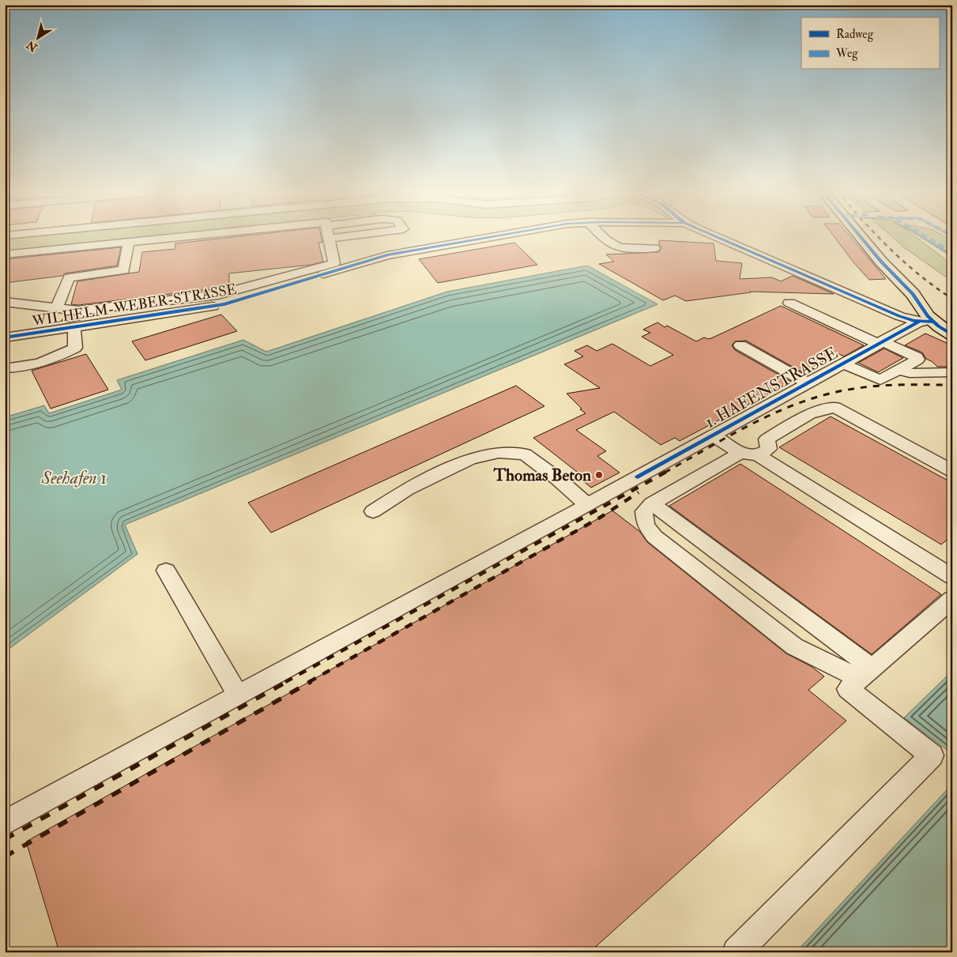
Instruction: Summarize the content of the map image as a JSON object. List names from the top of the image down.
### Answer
{
  "streets": {
    "street": ["WILHELM-WEBER-STRASSE", "1. HAFENSTRASSE"]
  },
  "water": ["Seehafen 1"],
  "places": ["Thomas Beton"],
  "legend": ["Radweg", "Weg"],
  "north": "bottom left"
}
